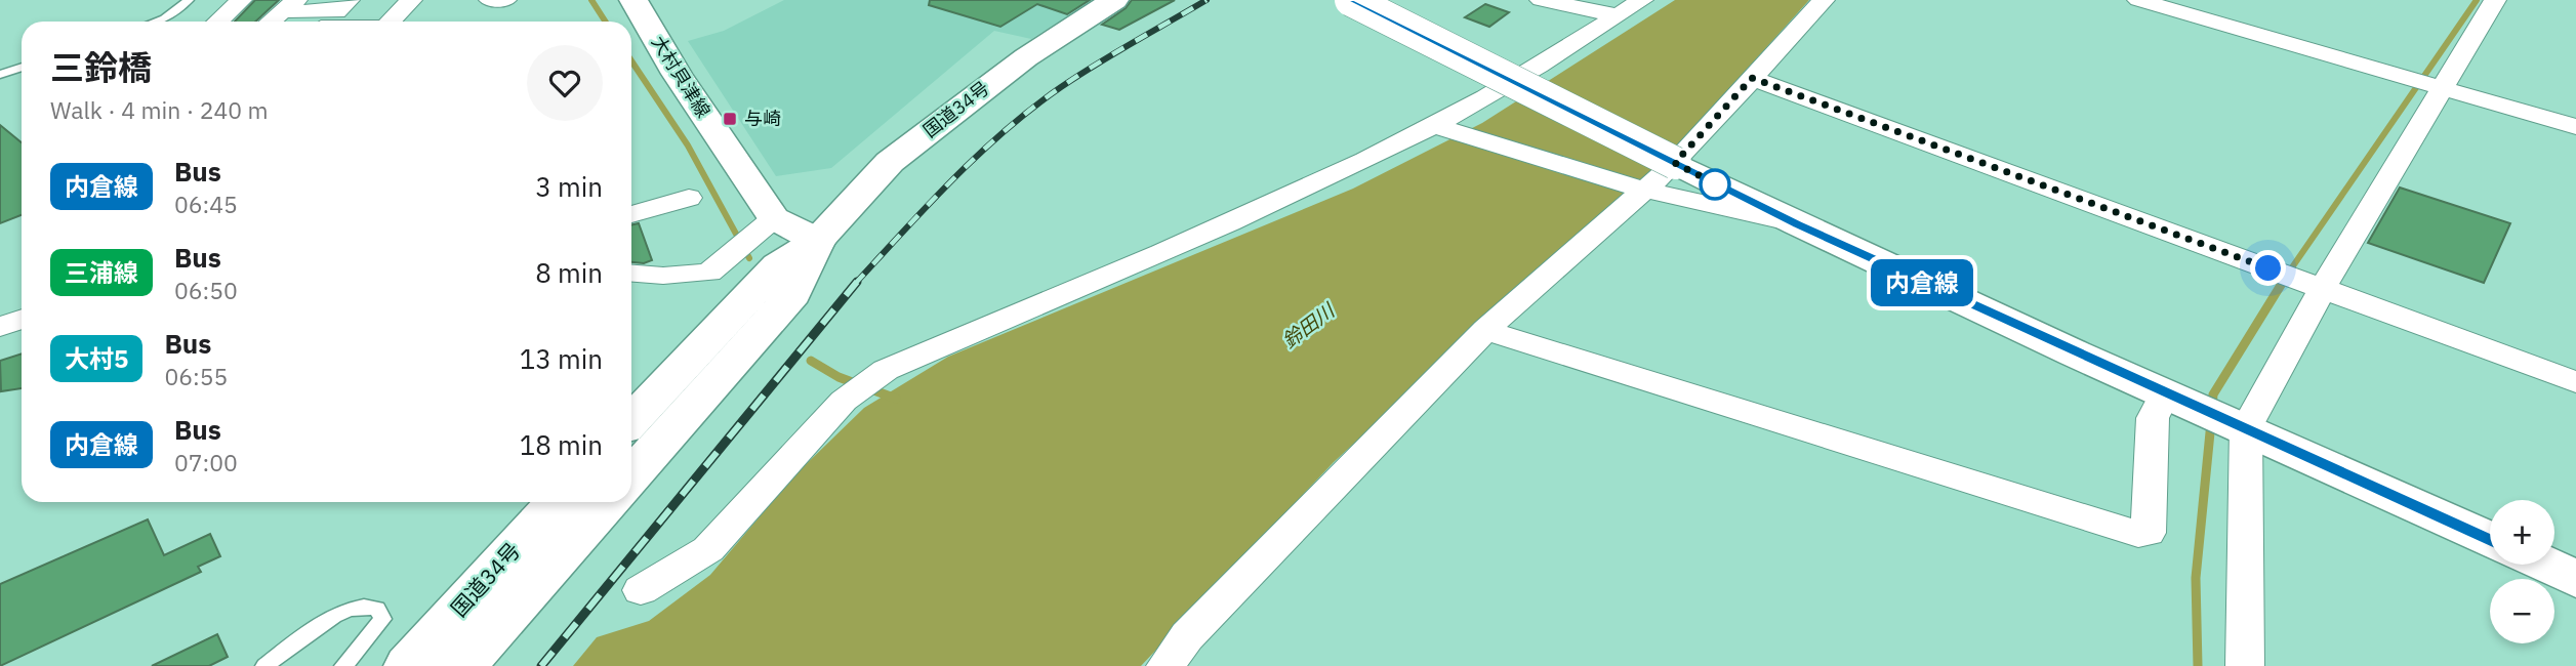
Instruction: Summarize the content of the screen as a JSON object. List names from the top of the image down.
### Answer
{
  "streets": {
    "main road": ["大村貝津線", "国道34号"]
  },
  "crossings": [
    ["大村貝津線", "国道34号"]
  ],
  "water": ["鈴田川"],
  "places": {
    "transit": ["与崎"]
  },
  "lines": ["bus line 内倉線"],
  "page": {
    "on_map": "内倉線",
    "heading": ["三鈴橋", "Walk · 4 min · 240 m"],
    "list": [
      {
        "mark": "内倉線",
        "name": "Bus",
        "note": "06:45",
        "value": "3 min"
      },
      {
        "mark": "三浦線",
        "name": "Bus",
        "note": "06:50",
        "value": "8 min"
      },
      {
        "mark": "大村5",
        "name": "Bus",
        "note": "06:55",
        "value": "13 min"
      },
      {
        "mark": "内倉線",
        "name": "Bus",
        "note": "07:00",
        "value": "18 min"
      }
    ],
    "map_buttons": ["+", "−"]
  }
}
